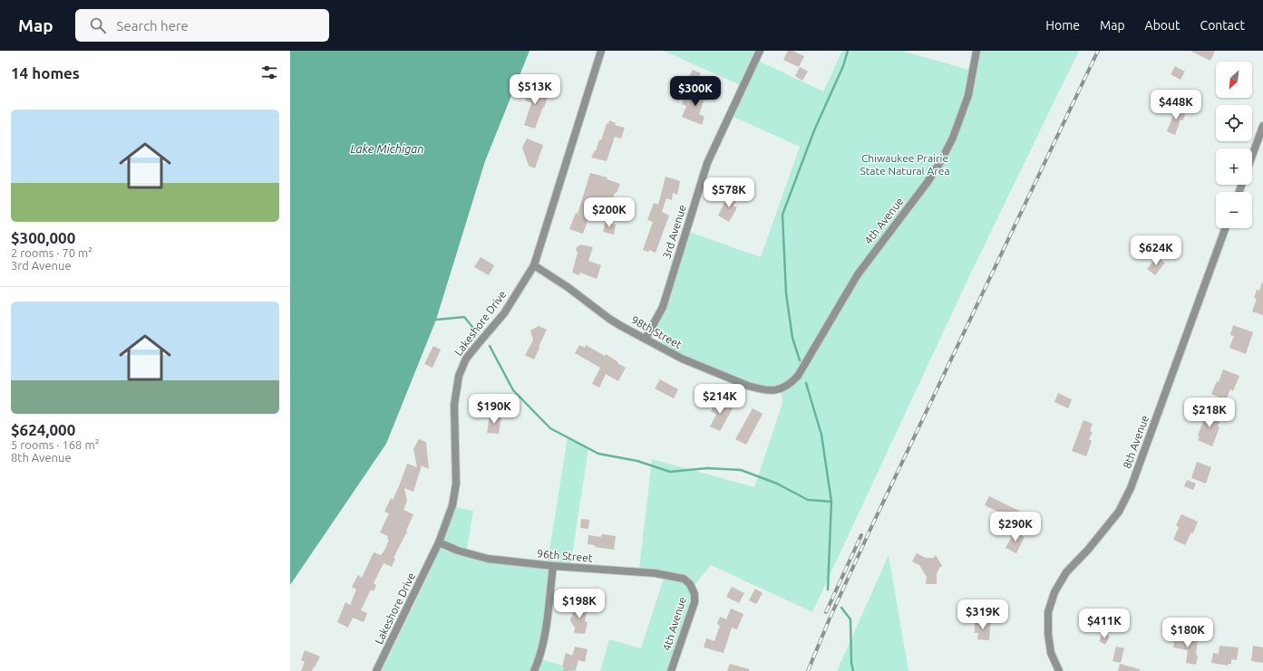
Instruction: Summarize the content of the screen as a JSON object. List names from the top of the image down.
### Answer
{
  "streets": {
    "street": [
      "4th Avenue",
      "3rd Avenue",
      "Lakeshore Drive",
      "98th Street",
      "8th Avenue",
      "96th Street"
    ]
  },
  "crossings": [
    ["4th Avenue", "98th Street"],
    ["4th Avenue", "96th Street"],
    ["3rd Avenue", "98th Street"],
    ["Lakeshore Drive", "98th Street"],
    ["Lakeshore Drive", "96th Street"]
  ],
  "water": ["Lake Michigan"],
  "parks": ["Chiwaukee Prairie State Natural Area"],
  "north": "bottom left",
  "page": {
    "header": "Map",
    "search": "Search here",
    "nav": [
      "Home",
      "Map",
      "About",
      "Contact"
    ],
    "heading": "14 homes",
    "map_buttons": ["+", "−"],
    "price": [
      "$513K",
      "$300K",
      "$448K",
      "$578K",
      "$200K",
      "$624K",
      "$214K",
      "$190K",
      "$218K",
      "$290K",
      "$198K",
      "$319K",
      "$411K",
      "$180K"
    ],
    "list": [
      {
        "name": "$300,000",
        "note": "2 rooms · 70 m² · 3rd Avenue"
      },
      {
        "name": "$624,000",
        "note": "5 rooms · 168 m² · 8th Avenue"
      }
    ]
  }
}
